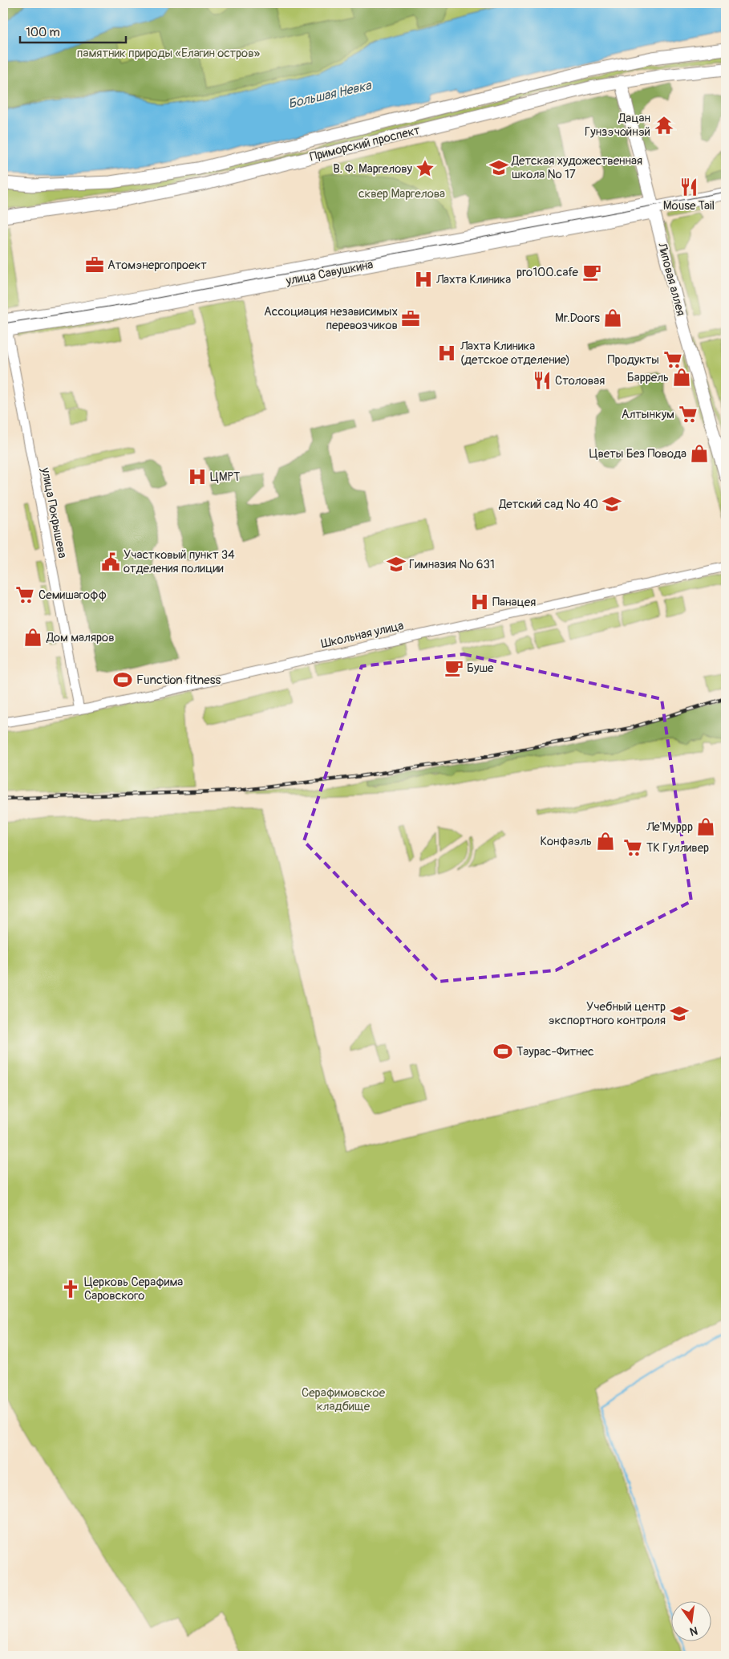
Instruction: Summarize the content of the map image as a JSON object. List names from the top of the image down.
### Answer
{
  "streets": {
    "main road": ["Приморский проспект", "улица Савушкина", "Липовая аллея"],
    "street": ["улица Покрышева", "Школьная улица"]
  },
  "crossings": [
    ["Приморский проспект", "Липовая аллея"],
    ["улица Савушкина", "Липовая аллея"],
    ["улица Савушкина", "улица Покрышева"],
    ["улица Покрышева", "Школьная улица"]
  ],
  "water": ["Большая Невка"],
  "parks": ["памятник природы «Елагин остров»", "сквер Маргелова", "Серафимовское кладбище"],
  "places": {
    "temple": ["Дацан Гунзэчойнэй"],
    "school or university": [
      "Детская художественная школа № 17",
      "Детский сад № 40",
      "Гимназия № 631",
      "Учебный центр экспортного контроля"
    ],
    "place": ["В. Ф. Маргелову"],
    "restaurant": ["Mouse Tail", "Столовая"],
    "office": ["Атомэнергопроект", "Ассоциация независимых перевозчиков"],
    "cafe": ["pro100.cafe", "Буше"],
    "hospital": [
      "Лахта Клиника",
      "Лахта Клиника (детское отделение)",
      "ЦМРТ",
      "Панацея"
    ],
    "shop": [
      "Mr.Doors",
      "Баррель",
      "Цветы Без Повода",
      "Дом маляров",
      "Ле'Муррр",
      "Конфаэль"
    ],
    "supermarket": [
      "Продукты",
      "Алтынкум",
      "Семишагофф",
      "ТК Гулливер"
    ],
    "public building": ["Участковый пункт 34 отделения полиции"],
    "sports": ["Function fitness", "Таурас-Фитнес"],
    "church": ["Церковь Серафима Саровского"]
  },
  "scale_bar": "100 m",
  "north": "bottom"
}
